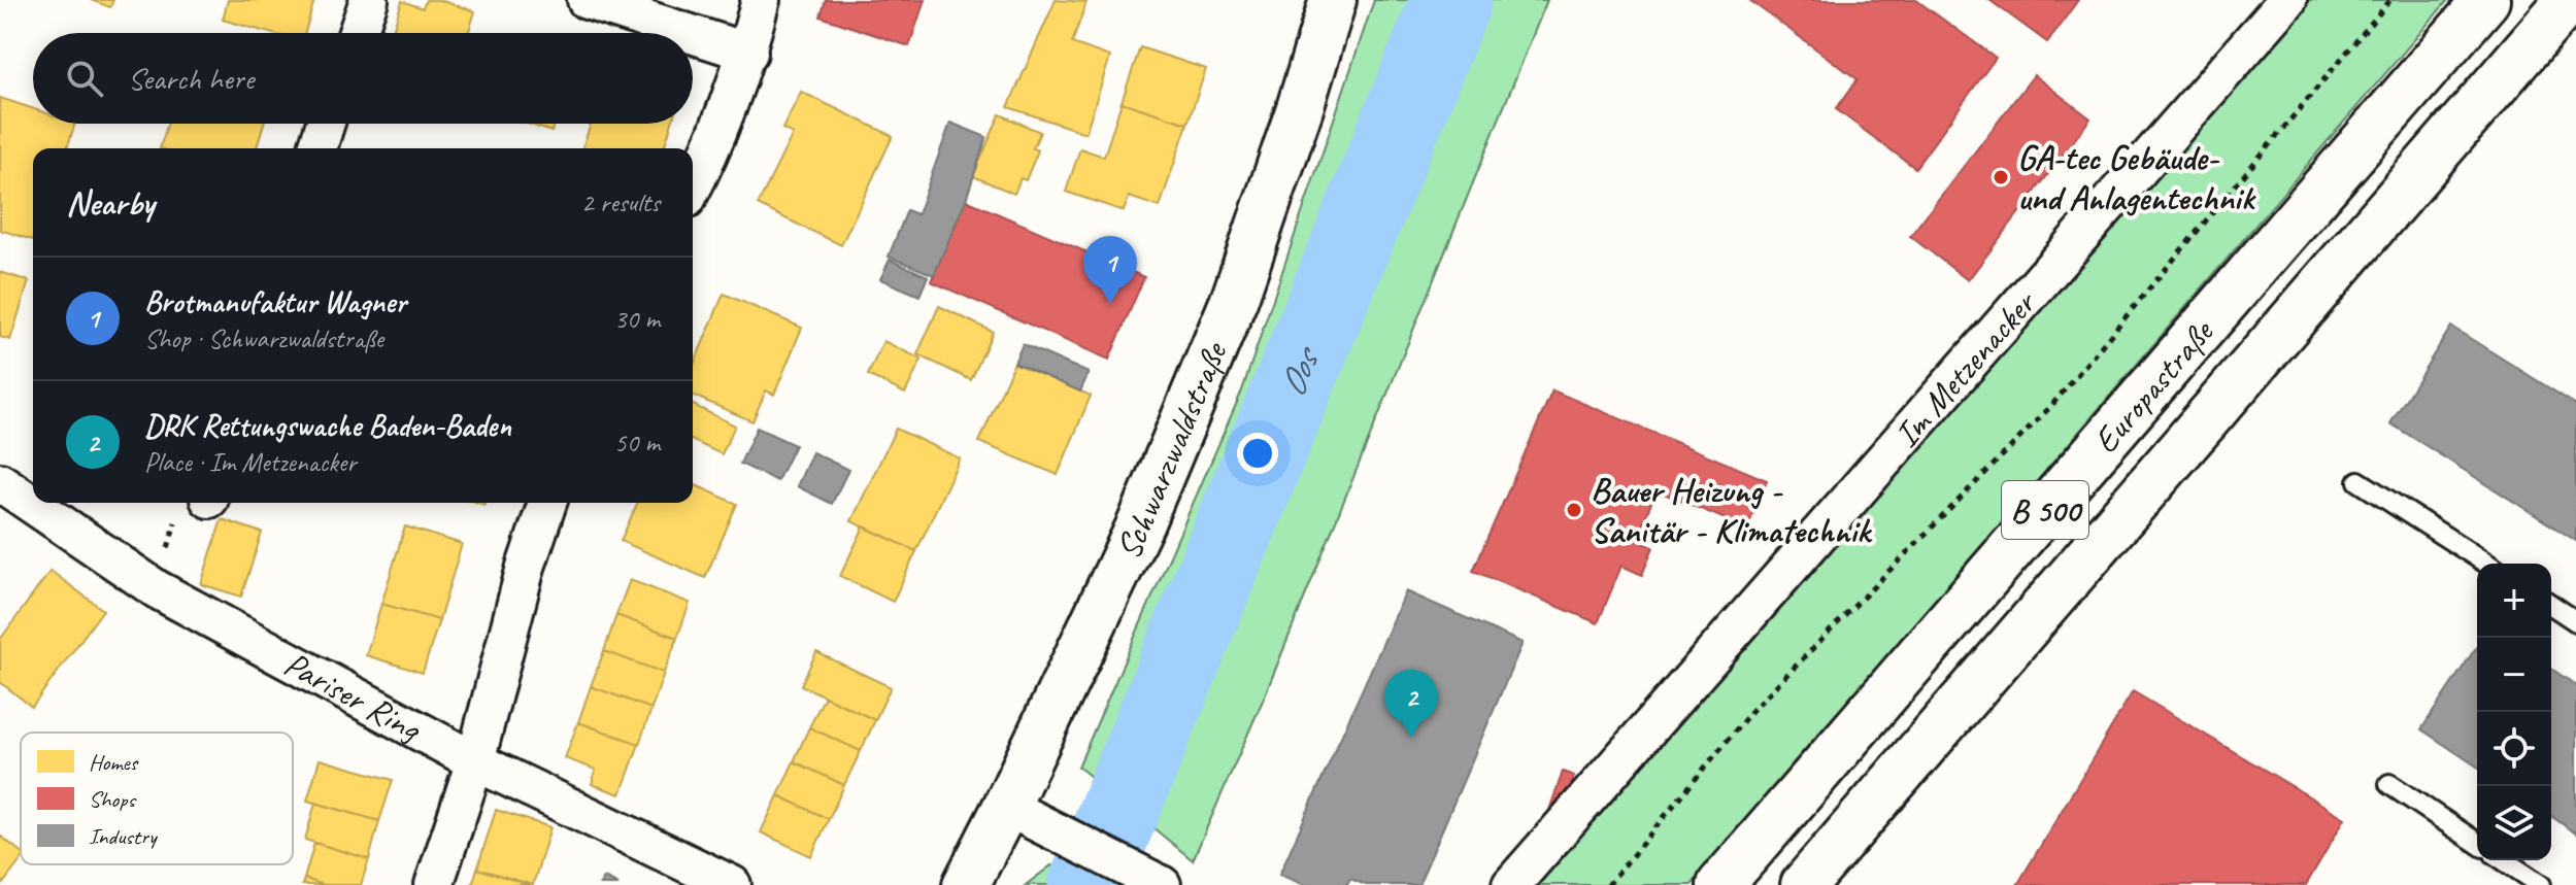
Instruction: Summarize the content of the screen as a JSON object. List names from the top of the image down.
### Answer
{
  "streets": {
    "main road": ["Europastraße", "Schwarzwaldstraße", "B 500"],
    "street": ["Im Metzenacker", "Pariser Ring"]
  },
  "water": ["Oos"],
  "places": ["GA-tec Gebäude- und Anlagentechnik", "Bauer Heizung - Sanitär - Klimatechnik"],
  "legend": ["Homes", "Shops", "Industry"],
  "page": {
    "search": "Search here",
    "heading": ["Nearby", "2 results"],
    "pins": ["1", "2"],
    "list": [
      {
        "mark": "1",
        "name": "Brotmanufaktur Wagner",
        "note": "Shop · Schwarzwaldstraße",
        "value": "30 m"
      },
      {
        "mark": "2",
        "name": "DRK Rettungswache Baden-Baden",
        "note": "Place · Im Metzenacker",
        "value": "50 m"
      }
    ],
    "map_buttons": ["+", "−"]
  }
}
